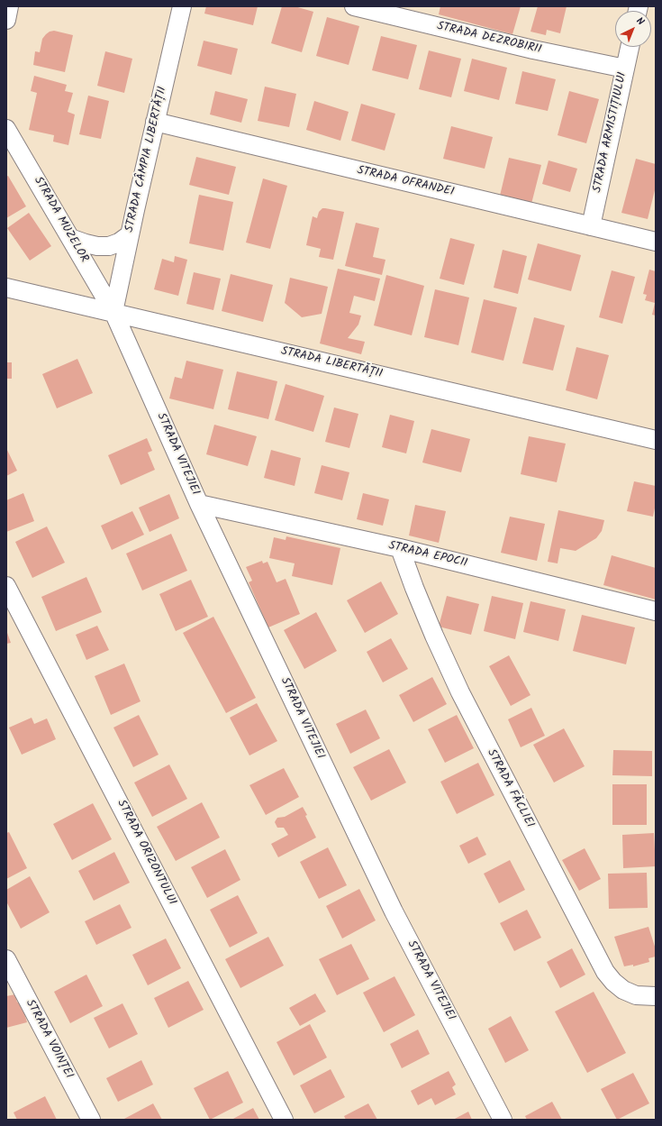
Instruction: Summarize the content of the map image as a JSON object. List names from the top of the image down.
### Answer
{
  "streets": {
    "street": [
      "STRADA DEZROBIRII",
      "STRADA ARMISTIȚIULUI",
      "STRADA CÂMPIA LIBERTĂȚII",
      "STRADA OFRANDEI",
      "STRADA MUZELOR",
      "STRADA LIBERTĂȚII",
      "STRADA VITEJIEI",
      "STRADA EPOCII",
      "STRADA FĂCLIEI",
      "STRADA ORIZONTULUI",
      "STRADA VOINȚEI"
    ]
  },
  "crossings": [
    ["STRADA DEZROBIRII", "STRADA ARMISTIȚIULUI"],
    ["STRADA ARMISTIȚIULUI", "STRADA OFRANDEI"],
    ["STRADA CÂMPIA LIBERTĂȚII", "STRADA OFRANDEI"],
    ["STRADA CÂMPIA LIBERTĂȚII", "STRADA MUZELOR"],
    ["STRADA CÂMPIA LIBERTĂȚII", "STRADA LIBERTĂȚII"],
    ["STRADA CÂMPIA LIBERTĂȚII", "STRADA VITEJIEI"],
    ["STRADA MUZELOR", "STRADA LIBERTĂȚII"],
    ["STRADA MUZELOR", "STRADA VITEJIEI"],
    ["STRADA LIBERTĂȚII", "STRADA VITEJIEI"],
    ["STRADA VITEJIEI", "STRADA EPOCII"],
    ["STRADA EPOCII", "STRADA FĂCLIEI"]
  ],
  "north": "top right"
}
